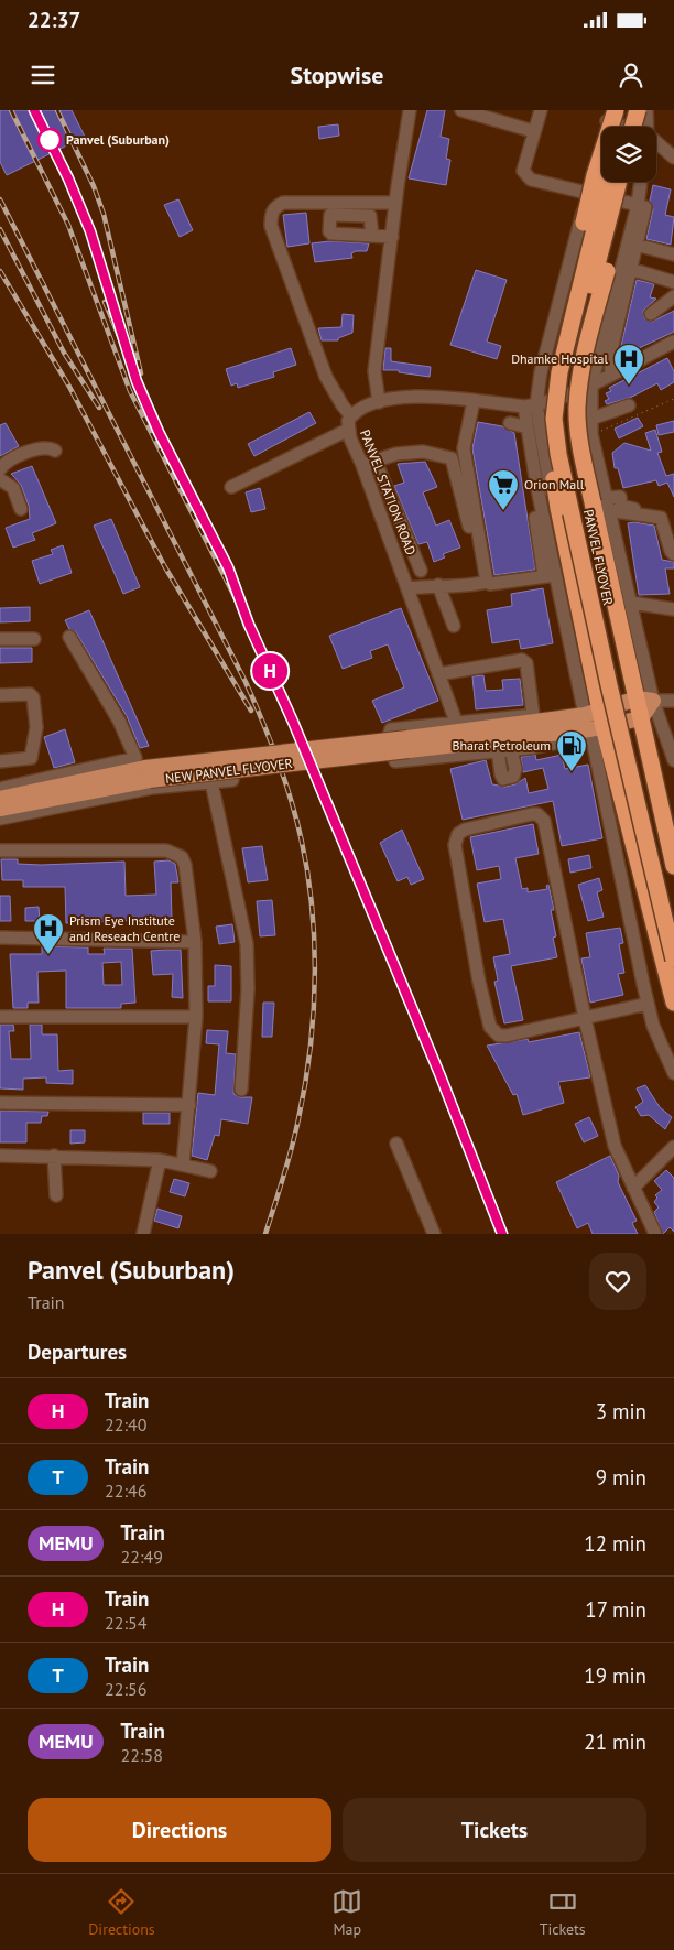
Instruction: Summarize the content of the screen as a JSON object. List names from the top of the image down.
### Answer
{
  "streets": {
    "highway": ["PANVEL FLYOVER"],
    "main road": ["NEW PANVEL FLYOVER"],
    "street": ["PANVEL STATION ROAD"]
  },
  "places": {
    "other": ["Panvel (Suburban)"],
    "hospital": ["Dhamke Hospital", "Prism Eye Institute and Reseach Centre"],
    "supermarket": ["Orion Mall"],
    "fuel station": ["Bharat Petroleum"]
  },
  "page": {
    "status": "22:37",
    "header": "Stopwise",
    "on_map": "H",
    "heading": [
      ["Panvel (Suburban)", "Train"],
      "Departures"
    ],
    "list": [
      {
        "mark": "H",
        "name": "Train",
        "note": "22:40",
        "value": "3 min"
      },
      {
        "mark": "T",
        "name": "Train",
        "note": "22:46",
        "value": "9 min"
      },
      {
        "mark": "MEMU",
        "name": "Train",
        "note": "22:49",
        "value": "12 min"
      },
      {
        "mark": "H",
        "name": "Train",
        "note": "22:54",
        "value": "17 min"
      },
      {
        "mark": "T",
        "name": "Train",
        "note": "22:56",
        "value": "19 min"
      },
      {
        "mark": "MEMU",
        "name": "Train",
        "note": "22:58",
        "value": "21 min"
      }
    ],
    "buttons": ["Directions", "Tickets"],
    "tabs": ["Directions", "Map", "Tickets"]
  }
}
